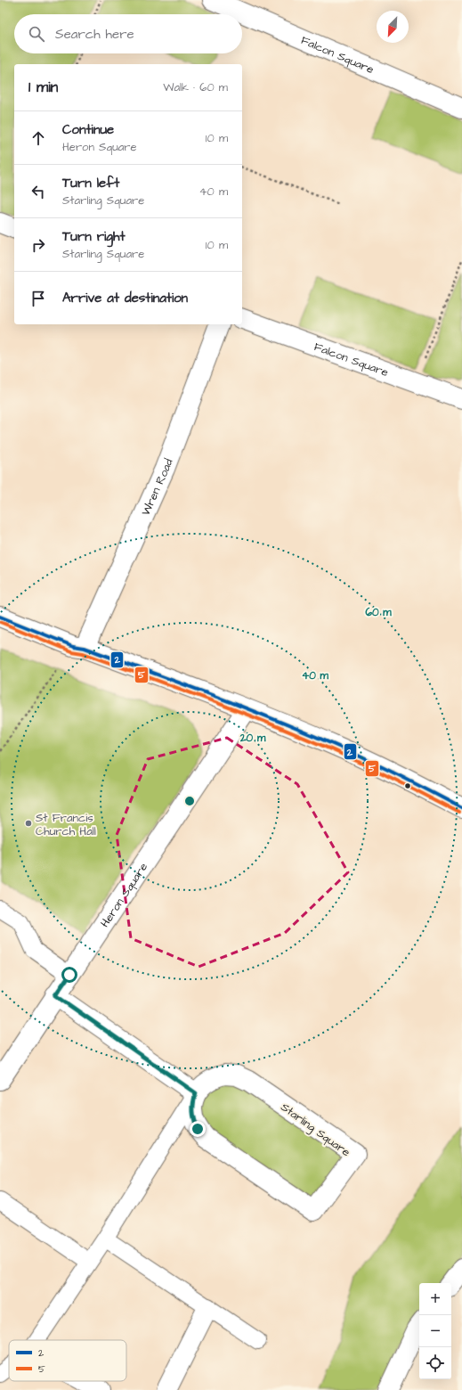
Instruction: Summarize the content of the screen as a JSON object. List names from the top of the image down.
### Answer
{
  "streets": {
    "street": [
      "Falcon Square",
      "Wren Road",
      "Heron Square",
      "Starling Square"
    ]
  },
  "places": ["St Francis Church Hall"],
  "lines": ["transit line 2", "transit line 5"],
  "legend": ["2", "5"],
  "north": "bottom left",
  "page": {
    "search": "Search here",
    "heading": ["1 min", "Walk · 60 m"],
    "list": [
      ["Continue", "Heron Square", "10 m"],
      ["Turn left", "Starling Square", "40 m"],
      ["Turn right", "Starling Square", "10 m"],
      "Arrive at destination"
    ],
    "map_buttons": ["+", "−"]
  },
  "rings": ["60 m", "40 m", "20 m"]
}
